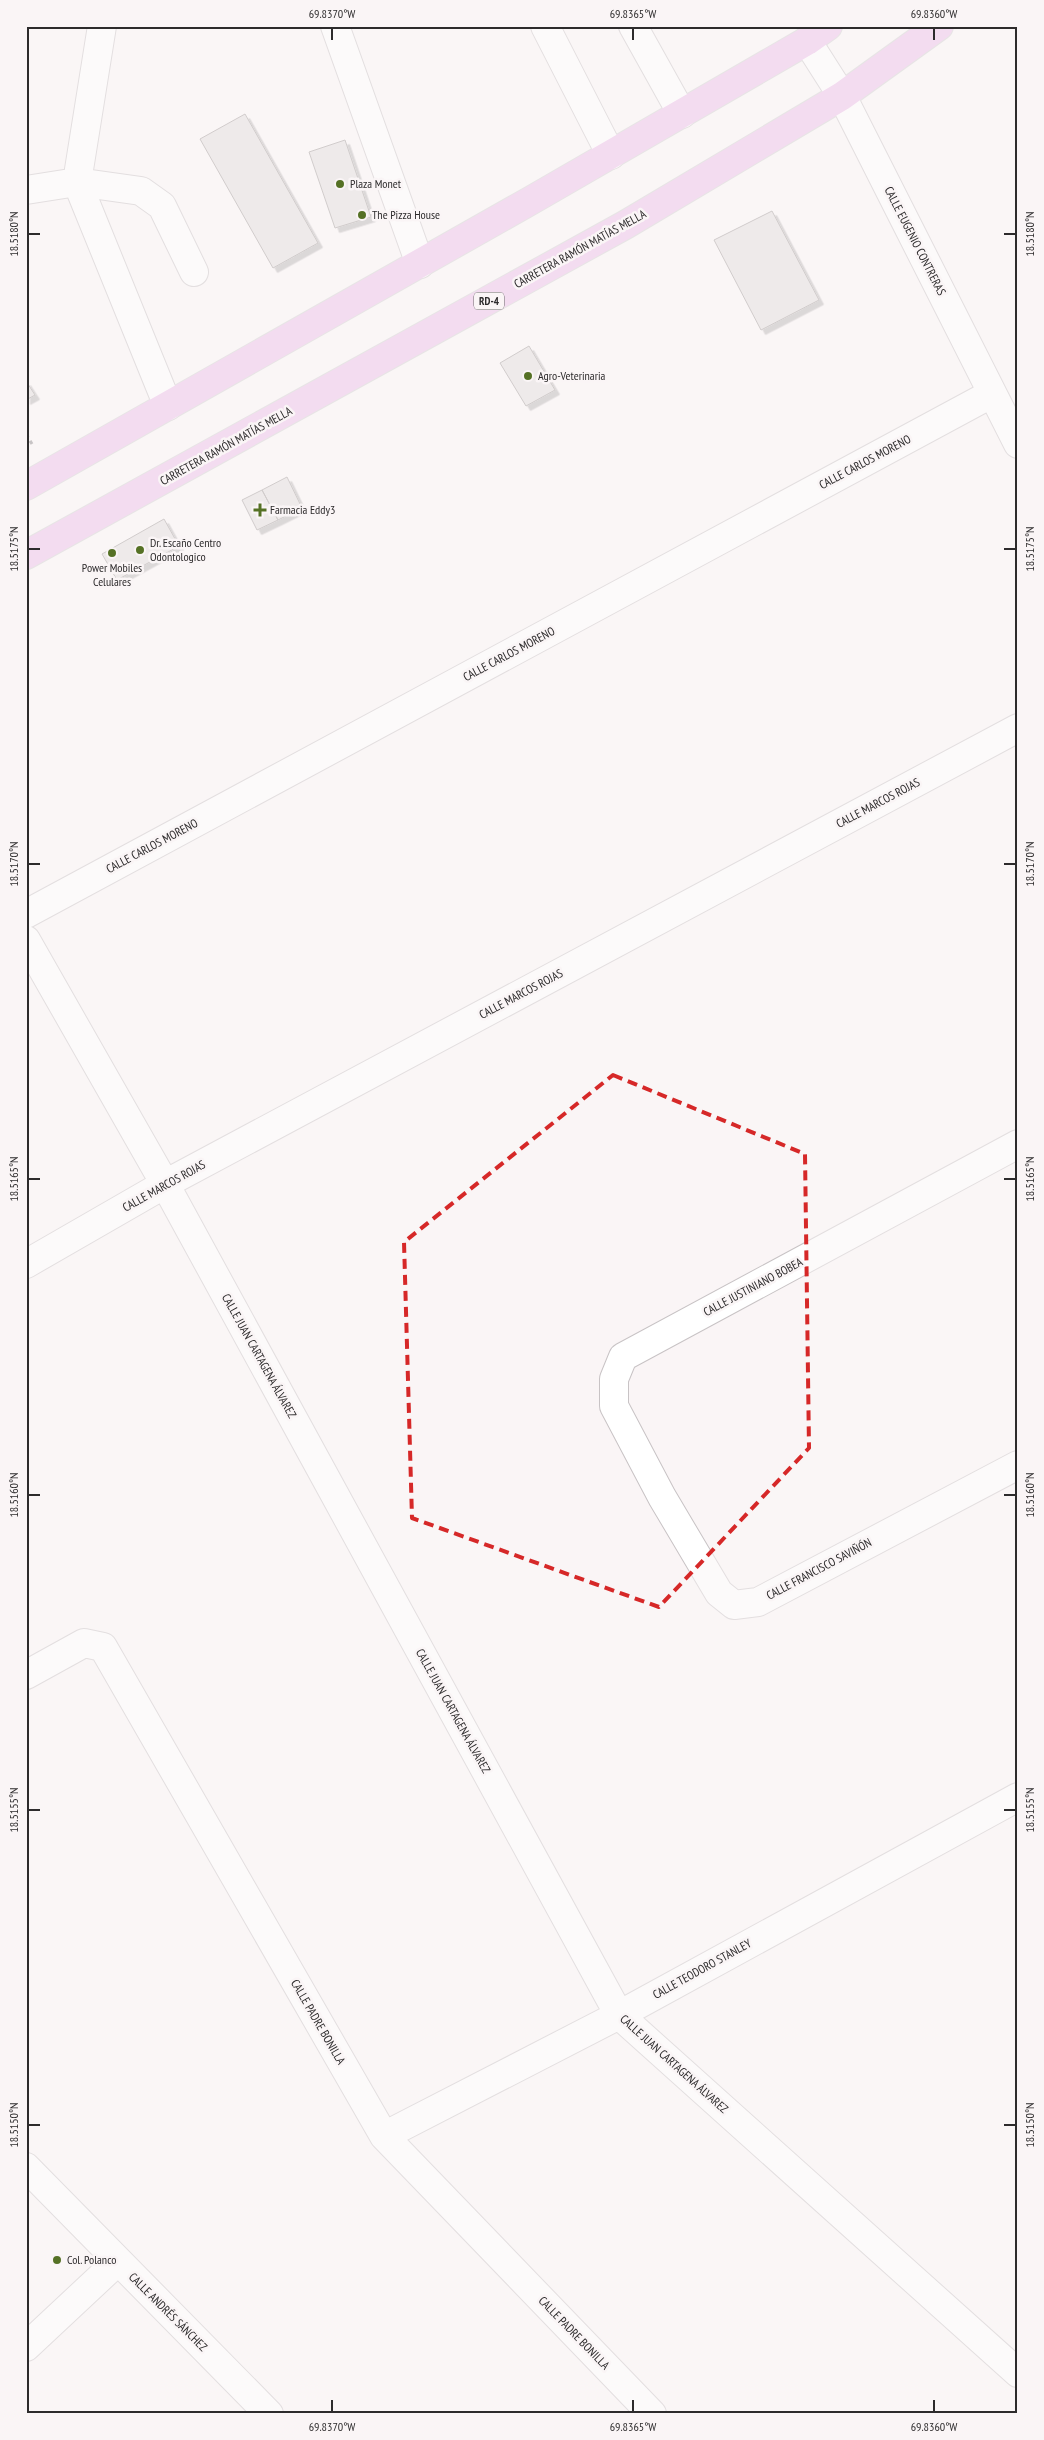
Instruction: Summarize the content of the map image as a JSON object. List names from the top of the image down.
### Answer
{
  "streets": {
    "main road": ["CARRETERA RAMÓN MATÍAS MELLA", "RD-4"],
    "street": [
      "CALLE EUGENIO CONTRERAS",
      "CALLE CARLOS MORENO",
      "CALLE MARCOS ROJAS",
      "CALLE JUSTINIANO BOBEA",
      "CALLE JUAN CARTAGENA ÁLVAREZ",
      "CALLE FRANCISCO SAVIÑÓN",
      "CALLE TEODORO STANLEY",
      "CALLE PADRE BONILLA",
      "CALLE ANDRÉS SÁNCHEZ"
    ]
  },
  "crossings": [
    ["CALLE EUGENIO CONTRERAS", "CARRETERA RAMÓN MATÍAS MELLA"],
    ["CALLE EUGENIO CONTRERAS", "CALLE CARLOS MORENO"],
    ["CALLE MARCOS ROJAS", "CALLE JUAN CARTAGENA ÁLVAREZ"],
    ["CALLE JUSTINIANO BOBEA", "CALLE FRANCISCO SAVIÑÓN"],
    ["CALLE JUAN CARTAGENA ÁLVAREZ", "CALLE TEODORO STANLEY"],
    ["CALLE TEODORO STANLEY", "CALLE PADRE BONILLA"]
  ],
  "places": {
    "other": [
      "Plaza Monet",
      "The Pizza House",
      "Agro-Veterinaria",
      "Dr. Escaño Centro Odontologico",
      "Power Mobiles Celulares",
      "Col. Polanco"
    ],
    "health": ["Farmacia Eddy3"]
  },
  "coordinates": [
    "69.8370°W",
    "69.8365°W",
    "69.8360°W",
    "18.5180°N",
    "18.5175°N",
    "18.5170°N",
    "18.5165°N",
    "18.5160°N",
    "18.5155°N",
    "18.5150°N"
  ]
}
